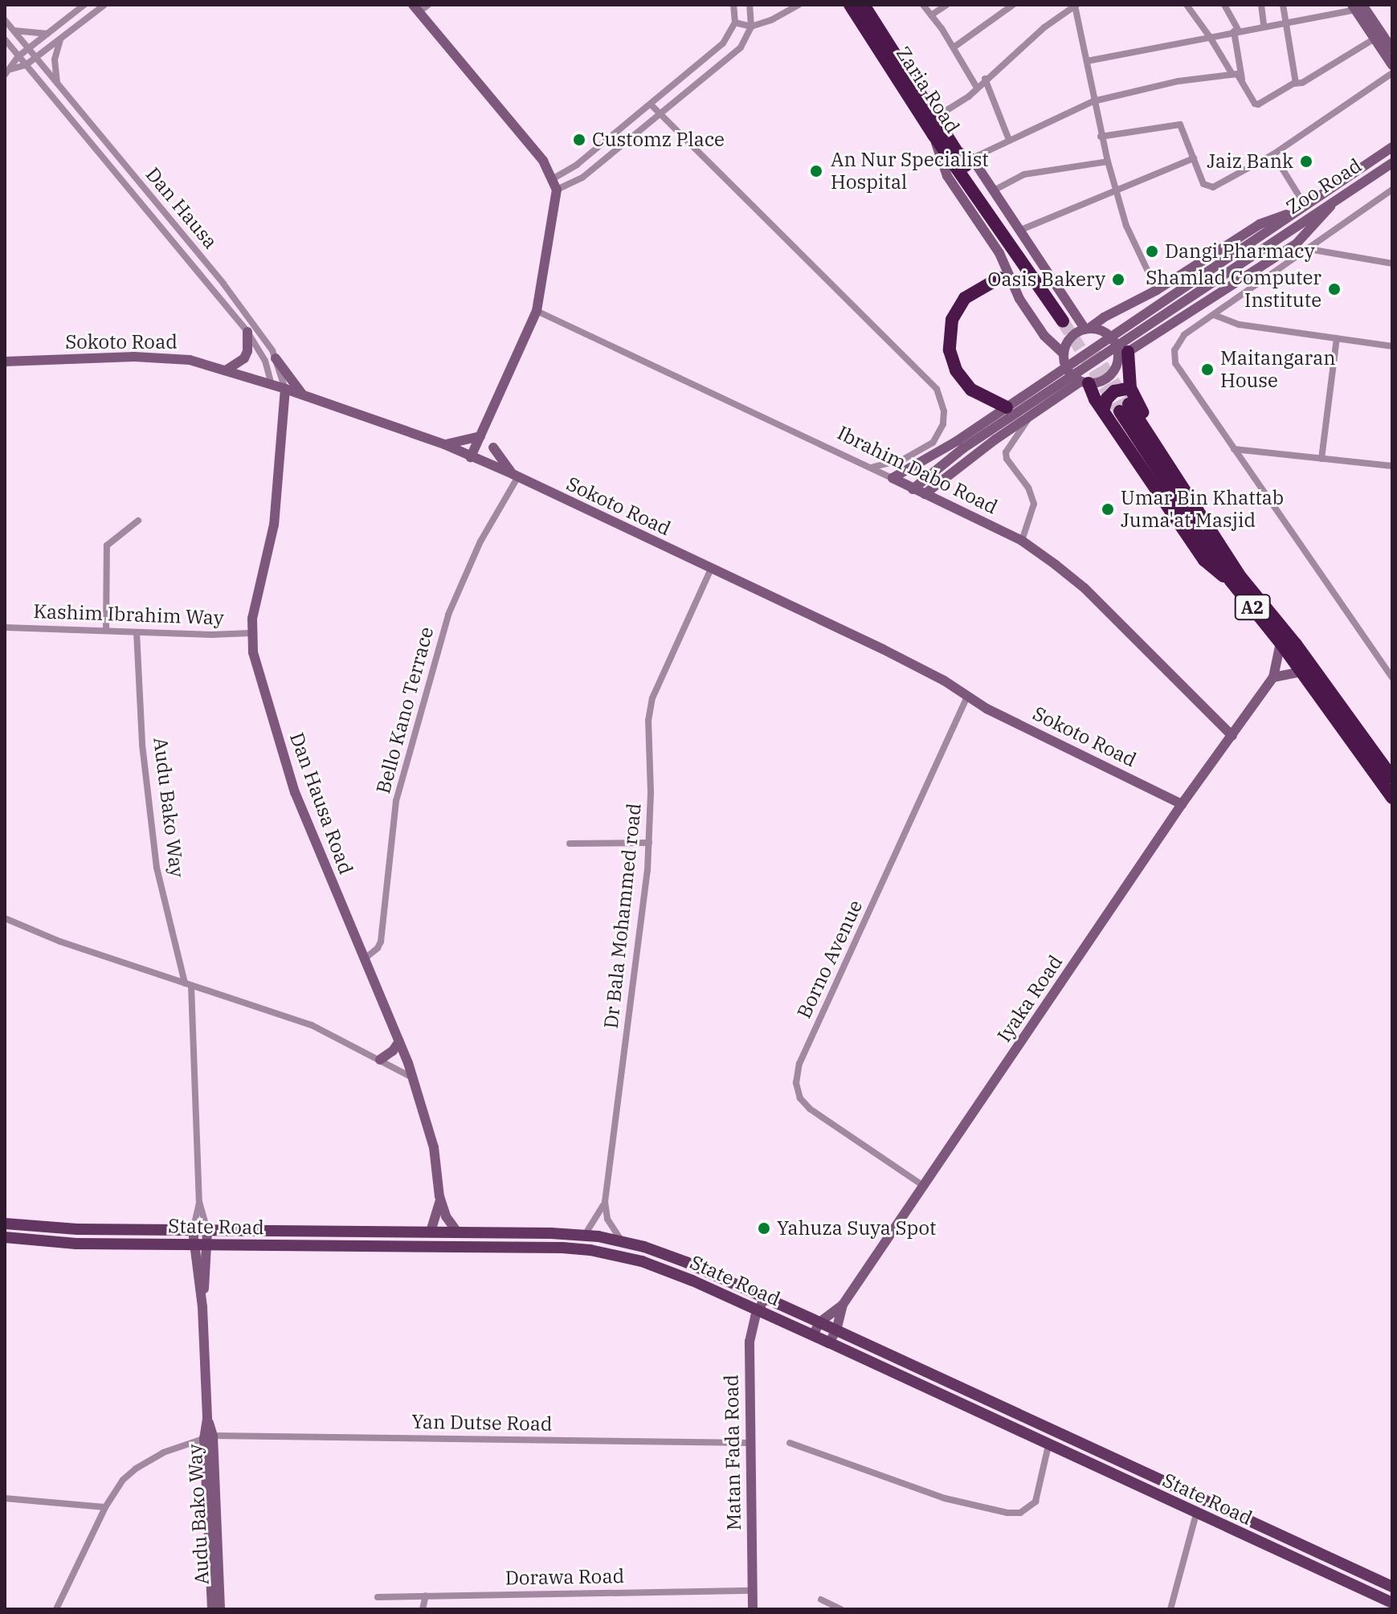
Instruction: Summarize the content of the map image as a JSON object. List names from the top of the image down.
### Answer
{
  "streets": {
    "highway": ["Zaria Road", "A2"],
    "main road": [
      "Zoo Road",
      "Sokoto Road",
      "Ibrahim Dabo Road",
      "Dan Hausa Road",
      "Audu Bako Way",
      "Iyaka Road",
      "State Road",
      "Matan Fada Road"
    ],
    "street": [
      "Dan Hausa",
      "Kashim Ibrahim Way",
      "Bello Kano Terrace",
      "Dr Bala Mohammed road",
      "Borno Avenue",
      "Yan Dutse Road",
      "Dorawa Road"
    ]
  },
  "crossings": [
    ["Dan Hausa", "Sokoto Road"],
    ["Dan Hausa", "Dan Hausa Road"],
    ["Sokoto Road", "Bello Kano Terrace"],
    ["Sokoto Road", "Dan Hausa Road"],
    ["Sokoto Road", "Dr Bala Mohammed road"],
    ["Sokoto Road", "Borno Avenue"],
    ["Sokoto Road", "Iyaka Road"],
    ["Ibrahim Dabo Road", "Iyaka Road"],
    ["Kashim Ibrahim Way", "Dan Hausa Road"],
    ["Kashim Ibrahim Way", "Audu Bako Way"],
    ["Bello Kano Terrace", "Dan Hausa Road"],
    ["Dan Hausa Road", "State Road"],
    ["Audu Bako Way", "State Road"],
    ["Audu Bako Way", "Yan Dutse Road"],
    ["Borno Avenue", "Iyaka Road"],
    ["Iyaka Road", "State Road"],
    ["State Road", "Matan Fada Road"],
    ["Yan Dutse Road", "Matan Fada Road"],
    ["Matan Fada Road", "Dorawa Road"]
  ],
  "places": [
    "Customz Place",
    "Jaiz Bank",
    "An Nur Specialist Hospital",
    "Dangi Pharmacy",
    "Oasis Bakery",
    "Shamlad Computer Institute",
    "Maitangaran House",
    "Umar Bin Khattab Juma'at Masjid",
    "Yahuza Suya Spot"
  ]
}
